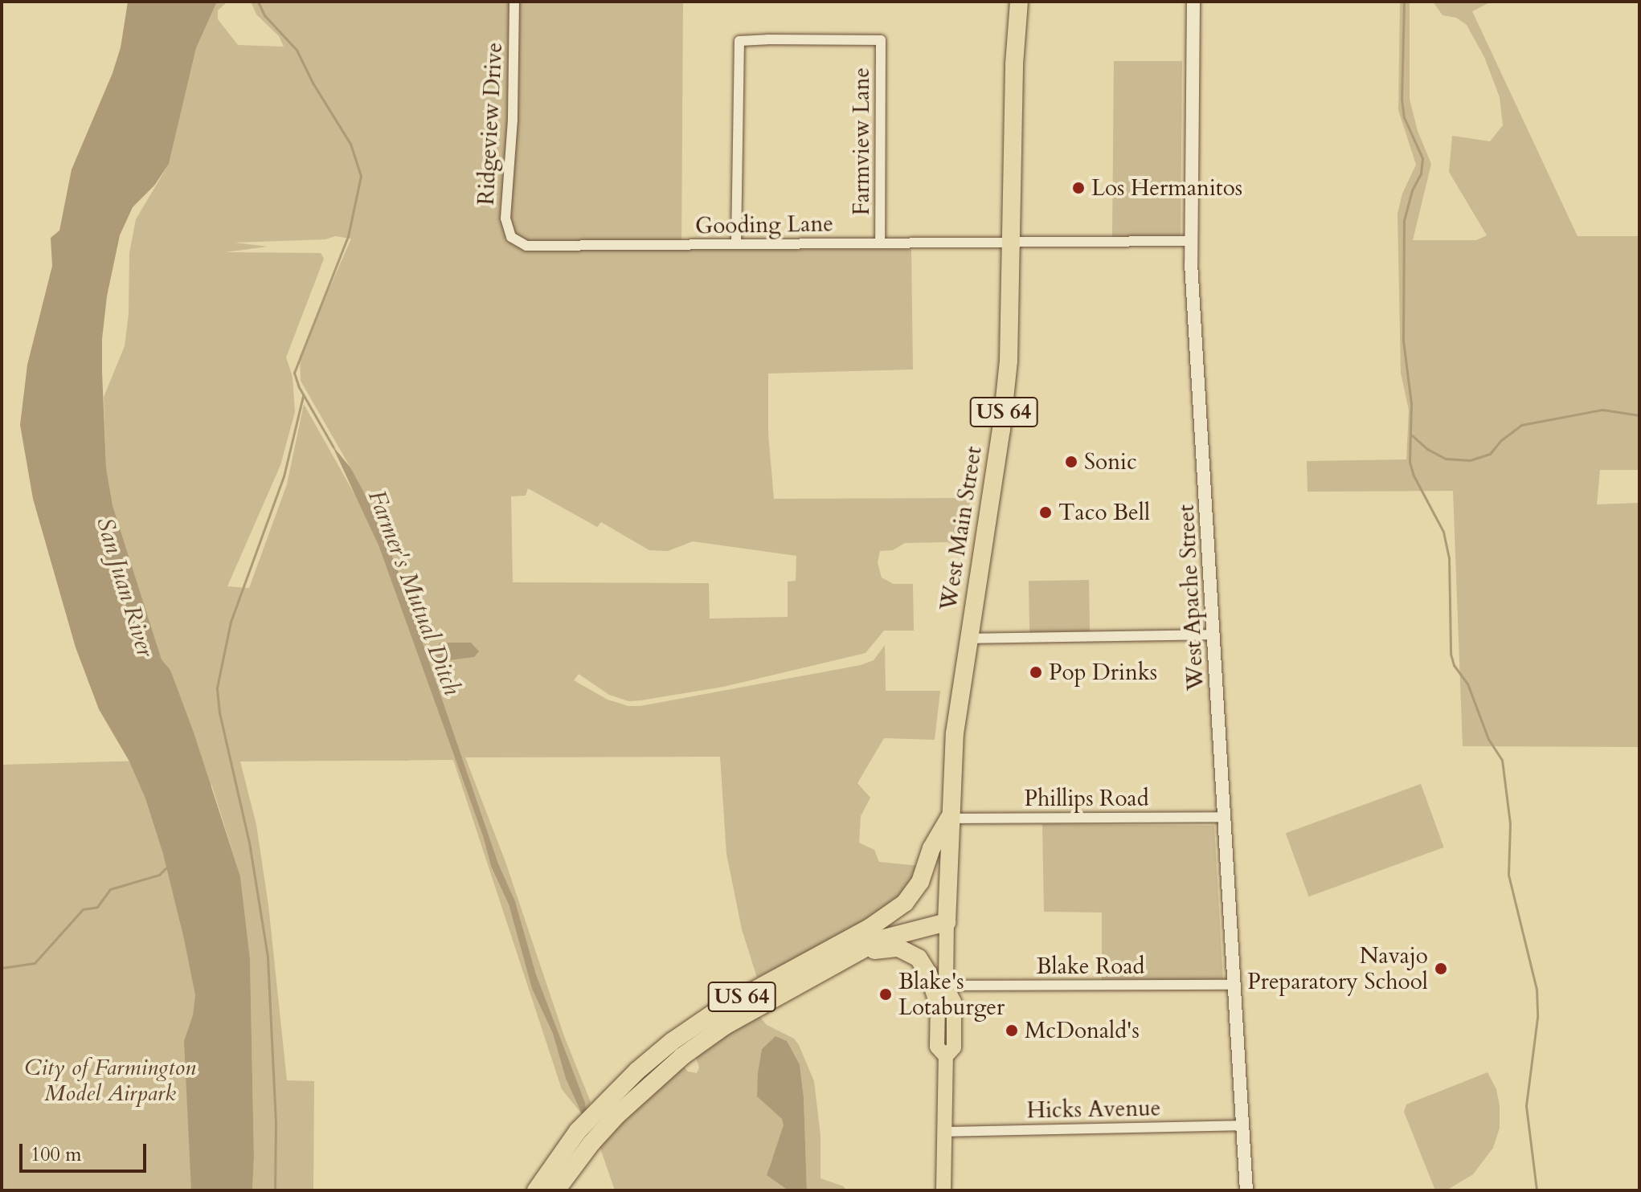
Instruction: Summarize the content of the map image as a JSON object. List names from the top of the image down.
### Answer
{
  "streets": {
    "highway": ["US 64", "West Main Street"],
    "main road": ["West Apache Street"],
    "street": [
      "Ridgeview Drive",
      "Farmview Lane",
      "Gooding Lane",
      "Phillips Road",
      "Blake Road",
      "Hicks Avenue"
    ]
  },
  "crossings": [
    ["Ridgeview Drive", "Gooding Lane"],
    ["Farmview Lane", "Gooding Lane"],
    ["Gooding Lane", "West Main Street"],
    ["Gooding Lane", "West Apache Street"],
    ["US 64", "West Main Street"],
    ["US 64", "Phillips Road"],
    ["West Main Street", "Phillips Road"],
    ["West Main Street", "Blake Road"],
    ["West Main Street", "Hicks Avenue"],
    ["West Apache Street", "Phillips Road"],
    ["West Apache Street", "Blake Road"],
    ["West Apache Street", "Hicks Avenue"]
  ],
  "water": ["San Juan River", "Farmer's Mutual Ditch"],
  "parks": ["City of Farmington Model Airpark"],
  "places": [
    "Los Hermanitos",
    "Sonic",
    "Taco Bell",
    "Pop Drinks",
    "Navajo Preparatory School",
    "Blake's Lotaburger",
    "McDonald's"
  ],
  "scale_bar": "100 m"
}
